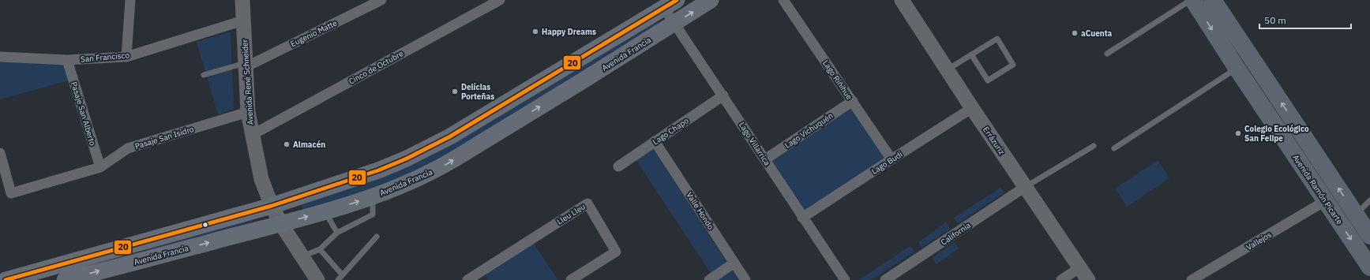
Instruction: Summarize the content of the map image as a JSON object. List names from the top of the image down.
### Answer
{
  "streets": {
    "highway": ["Avenida Ramón Picarte"],
    "main road": ["Avenida Francia"],
    "street": [
      "Eugenio Matte",
      "San Francisco",
      "Cinco de Octubre",
      "Lago Riñihue",
      "Avenida René Schneider",
      "Pasaje San Alberto",
      "Lago Vichuquén",
      "Lago Chapo",
      "Pasaje San Isidro",
      "Errázuriz",
      "Lago Villarrica",
      "Lago Budi",
      "Valle Hondo",
      "Lleu Lleu",
      "California",
      "Vallejos"
    ]
  },
  "crossings": [
    ["Eugenio Matte", "Avenida René Schneider"],
    ["Avenida Francia", "Avenida René Schneider"],
    ["Avenida Francia", "Lago Villarrica"],
    ["San Francisco", "Avenida René Schneider"],
    ["San Francisco", "Pasaje San Alberto"],
    ["Cinco de Octubre", "Avenida René Schneider"],
    ["Lago Riñihue", "Lago Vichuquén"],
    ["Lago Riñihue", "Lago Budi"],
    ["Avenida René Schneider", "Pasaje San Isidro"],
    ["Pasaje San Alberto", "Pasaje San Isidro"],
    ["Lago Vichuquén", "Lago Villarrica"],
    ["Lago Chapo", "Lago Villarrica"],
    ["Lago Chapo", "Valle Hondo"],
    ["Errázuriz", "Lago Budi"],
    ["Errázuriz", "California"],
    ["Lago Villarrica", "Lago Budi"],
    ["Avenida Ramón Picarte", "Vallejos"]
  ],
  "places": [
    "Happy Dreams",
    "aCuenta",
    "Delícias Porteñas",
    "Colegio Ecológico San Felipe",
    "Almacén"
  ],
  "lines": ["transit line 20"],
  "scale_bar": "50 m"
}
